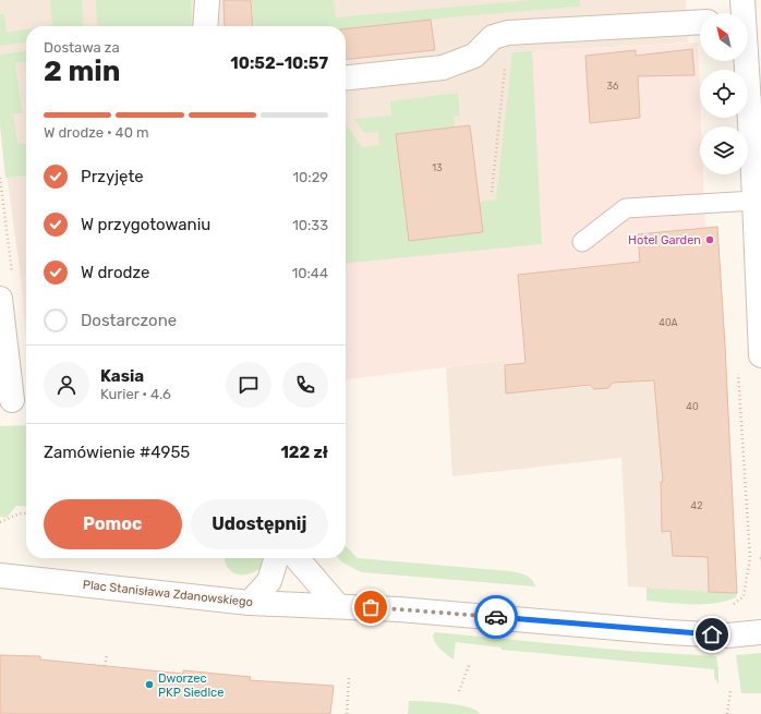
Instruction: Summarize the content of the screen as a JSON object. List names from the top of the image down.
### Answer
{
  "streets": {
    "street": ["Plac Stanisława Zdanowskiego"]
  },
  "places": ["Hotel Garden", "Dworzec PKP Siedlce"],
  "house_numbers": [
    "36",
    "13",
    "40A",
    "40",
    "42"
  ],
  "north": "top left",
  "page": {
    "heading": ["2 min", "Dostawa za", "10:52–10:57"],
    "panel": [
      "Kasia",
      "Kurier · 4.6",
      "Zamówienie #4955",
      "122 zł"
    ],
    "bar": "W drodze · 40 m",
    "list": [
      ["Przyjęte", "10:29"],
      ["W przygotowaniu", "10:33"],
      ["W drodze", "10:44"],
      "Dostarczone"
    ],
    "buttons": ["Pomoc", "Udostępnij"]
  }
}
